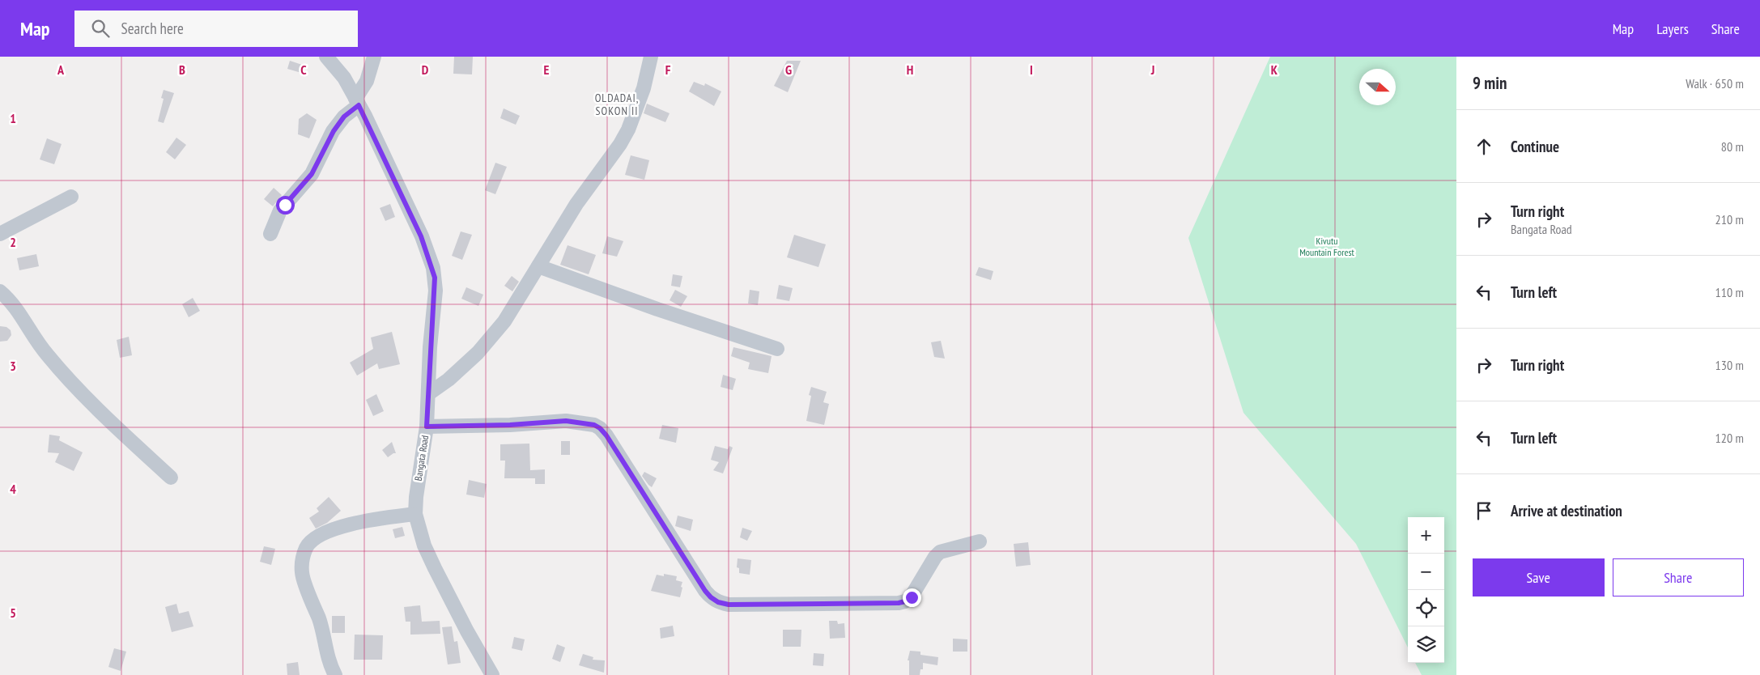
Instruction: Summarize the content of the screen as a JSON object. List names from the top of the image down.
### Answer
{
  "streets": {
    "street": ["Bangata Road"]
  },
  "districts": ["OLDADAI, SOKON II"],
  "parks": ["Kivutu Mountain Forest"],
  "north": "right",
  "page": {
    "header": "Map",
    "search": "Search here",
    "nav": ["Map", "Layers", "Share"],
    "heading": ["9 min", "Walk · 650 m"],
    "list": [
      ["Continue", "80 m"],
      ["Turn right", "Bangata Road", "210 m"],
      ["Turn left", "110 m"],
      ["Turn right", "130 m"],
      ["Turn left", "120 m"],
      "Arrive at destination"
    ],
    "map_buttons": ["+", "−"],
    "buttons": ["Save", "Share"]
  },
  "grid": {
    "columns": [
      "A",
      "B",
      "C",
      "D",
      "E",
      "F",
      "G",
      "H",
      "I",
      "J",
      "K"
    ],
    "rows": [
      "1",
      "2",
      "3",
      "4",
      "5"
    ]
  }
}
